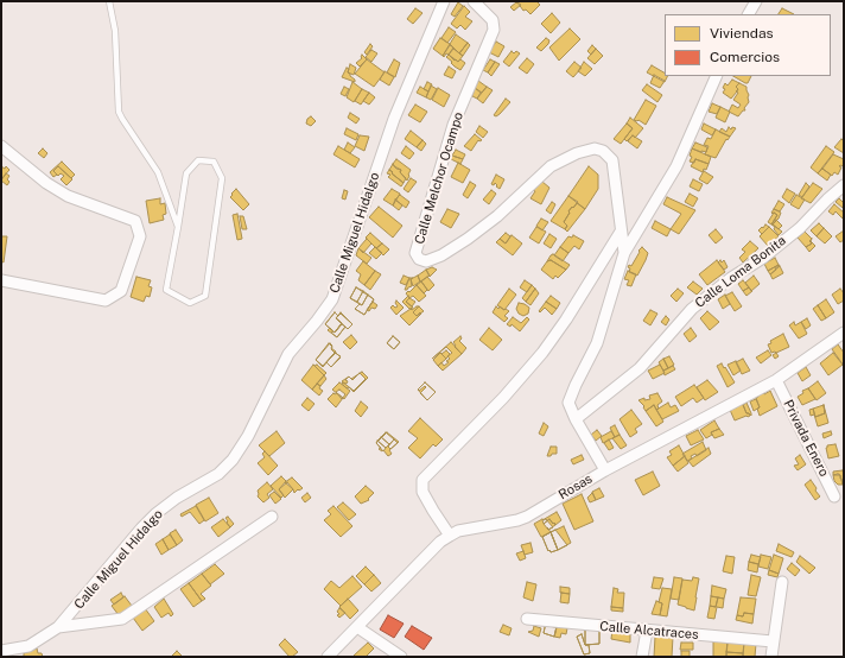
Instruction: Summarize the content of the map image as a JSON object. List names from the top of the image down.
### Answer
{
  "streets": {
    "street": [
      "Calle Melchor Ocampo",
      "Calle Miguel Hidalgo",
      "Calle Loma Bonita",
      "Privada Enero",
      "Rosas",
      "Calle Alcatraces"
    ]
  },
  "crossings": [
    ["Calle Melchor Ocampo", "Calle Loma Bonita"],
    ["Calle Melchor Ocampo", "Rosas"],
    ["Privada Enero", "Rosas"]
  ],
  "legend": ["Viviendas", "Comercios"]
}
